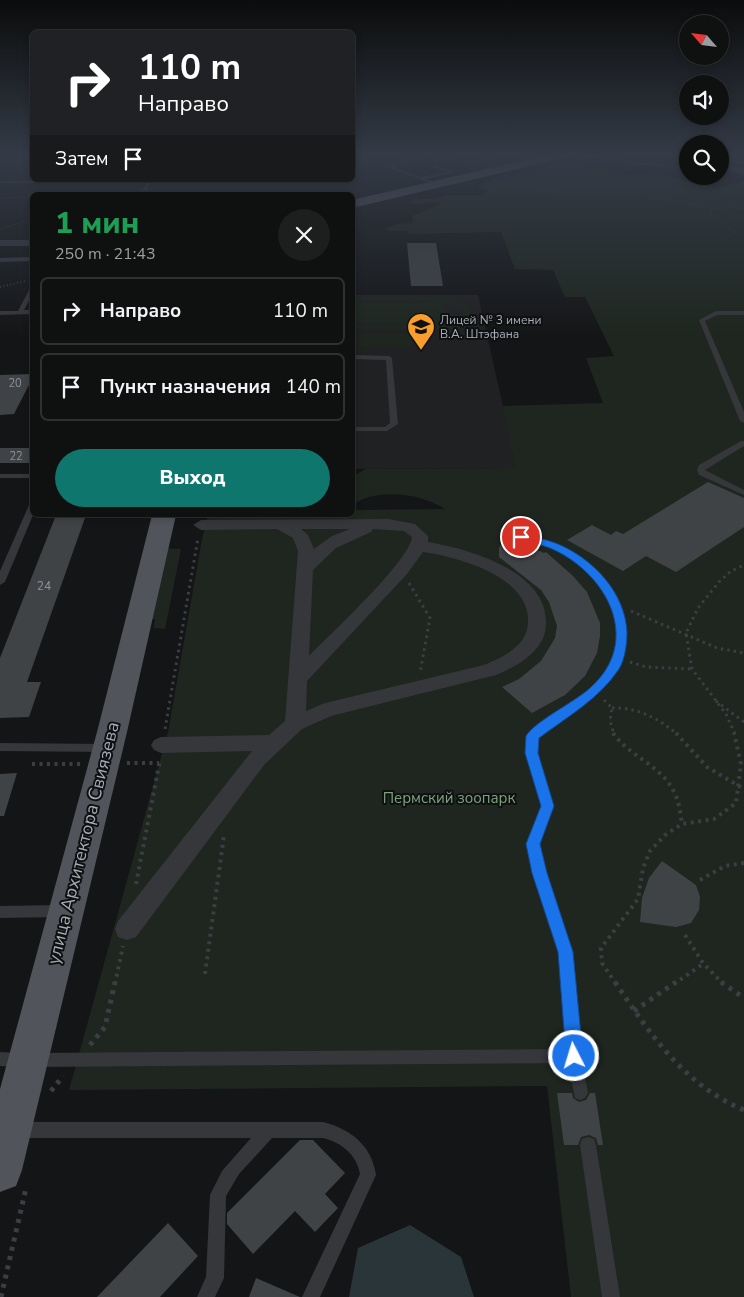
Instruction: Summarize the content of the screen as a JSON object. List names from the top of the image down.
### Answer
{
  "streets": {
    "main road": ["улица Архитектора Свиязева"]
  },
  "parks": ["Пермский зоопарк"],
  "places": {
    "school or university": ["Лицей № 3 имени В.А. Штэфана"]
  },
  "house_numbers": ["20", "22", "24"],
  "north": "top left",
  "page": {
    "turn": ["110 m", "Направо"],
    "then": "Затем",
    "heading": ["1 мин", "250 m · 21:43"],
    "list": [
      {
        "name": "Направо",
        "value": "110 m"
      },
      {
        "name": "Пункт назначения",
        "value": "140 m"
      }
    ],
    "buttons": "Выход"
  }
}
